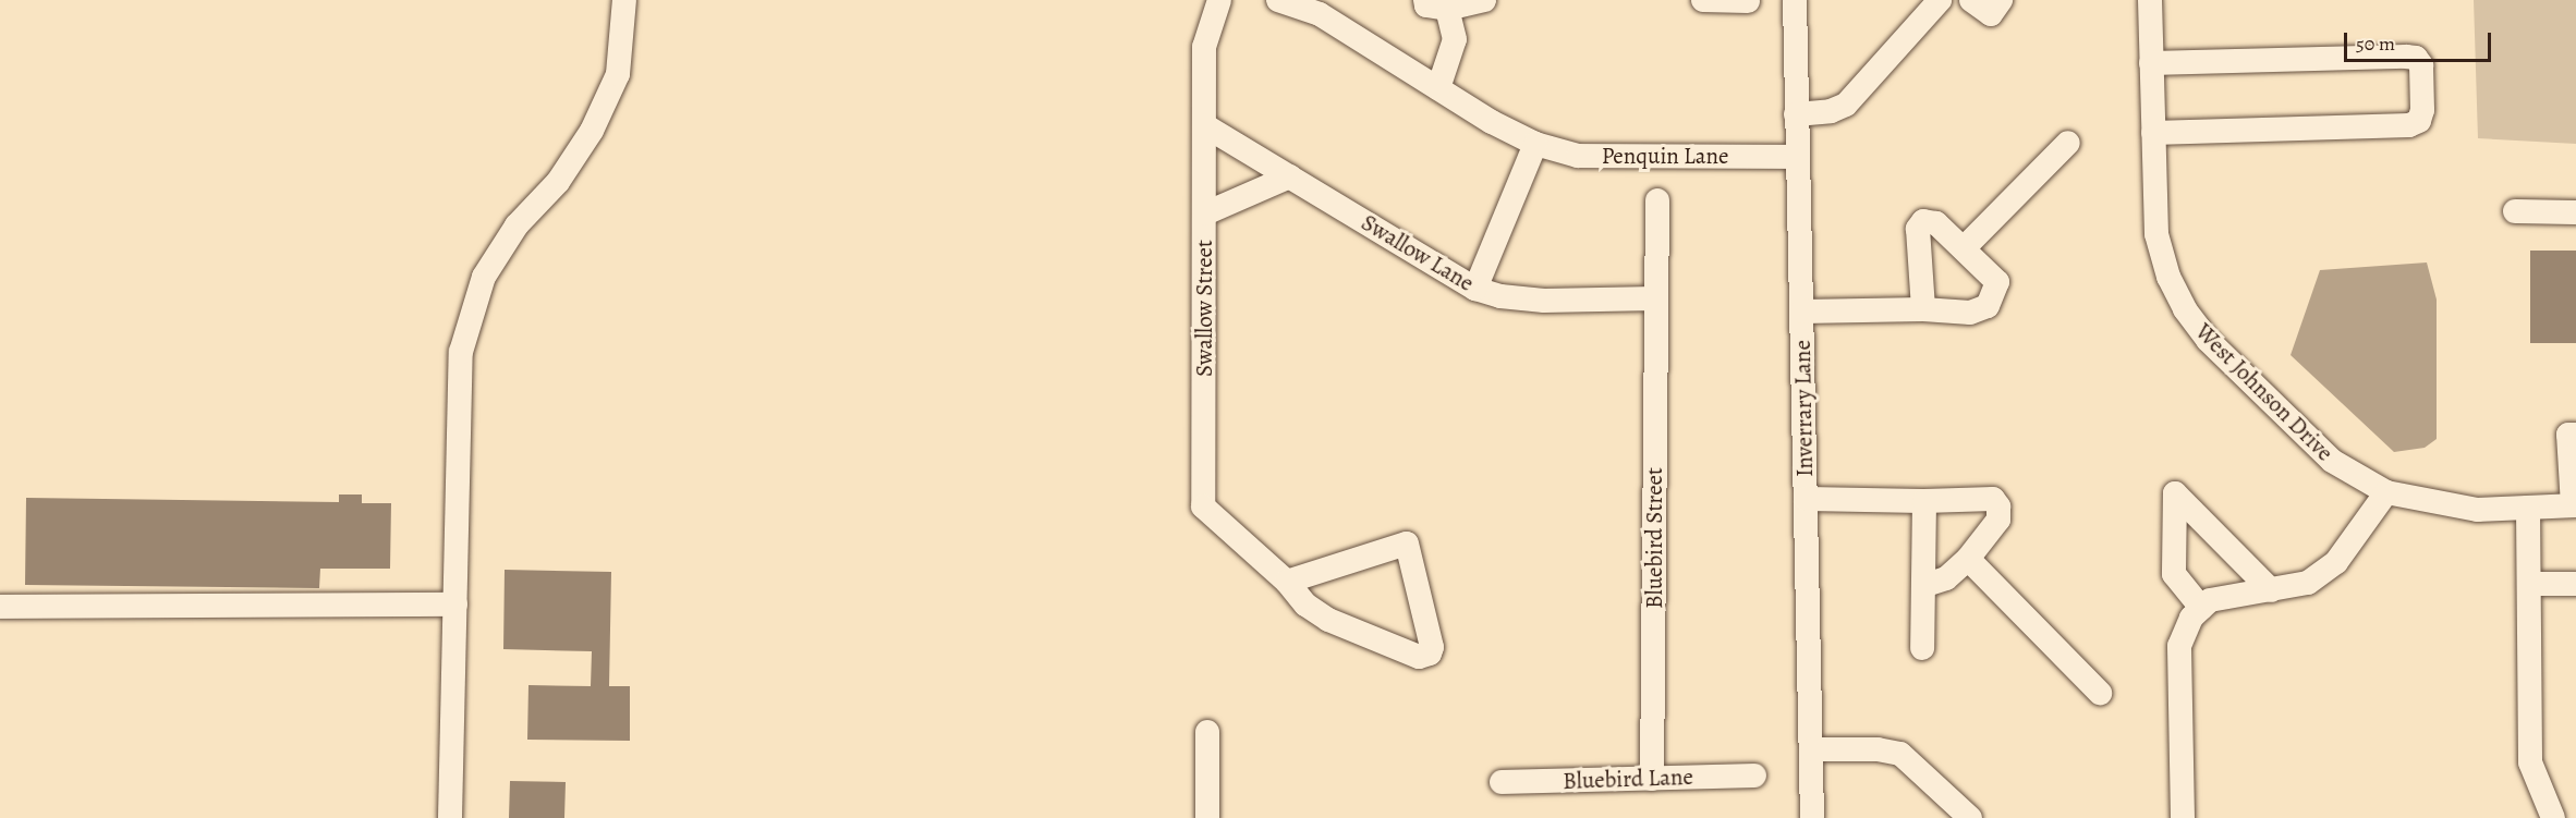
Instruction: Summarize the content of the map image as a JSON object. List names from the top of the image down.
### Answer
{
  "streets": {
    "street": [
      "Penquin Lane",
      "Swallow Lane",
      "Swallow Street",
      "West Johnson Drive",
      "Inverrary Lane",
      "Bluebird Street",
      "Bluebird Lane"
    ]
  },
  "crossings": [
    ["Penquin Lane", "Inverrary Lane"],
    ["Swallow Lane", "Swallow Street"],
    ["Swallow Lane", "Bluebird Street"],
    ["Bluebird Street", "Bluebird Lane"]
  ],
  "scale_bar": "50 m"
}
